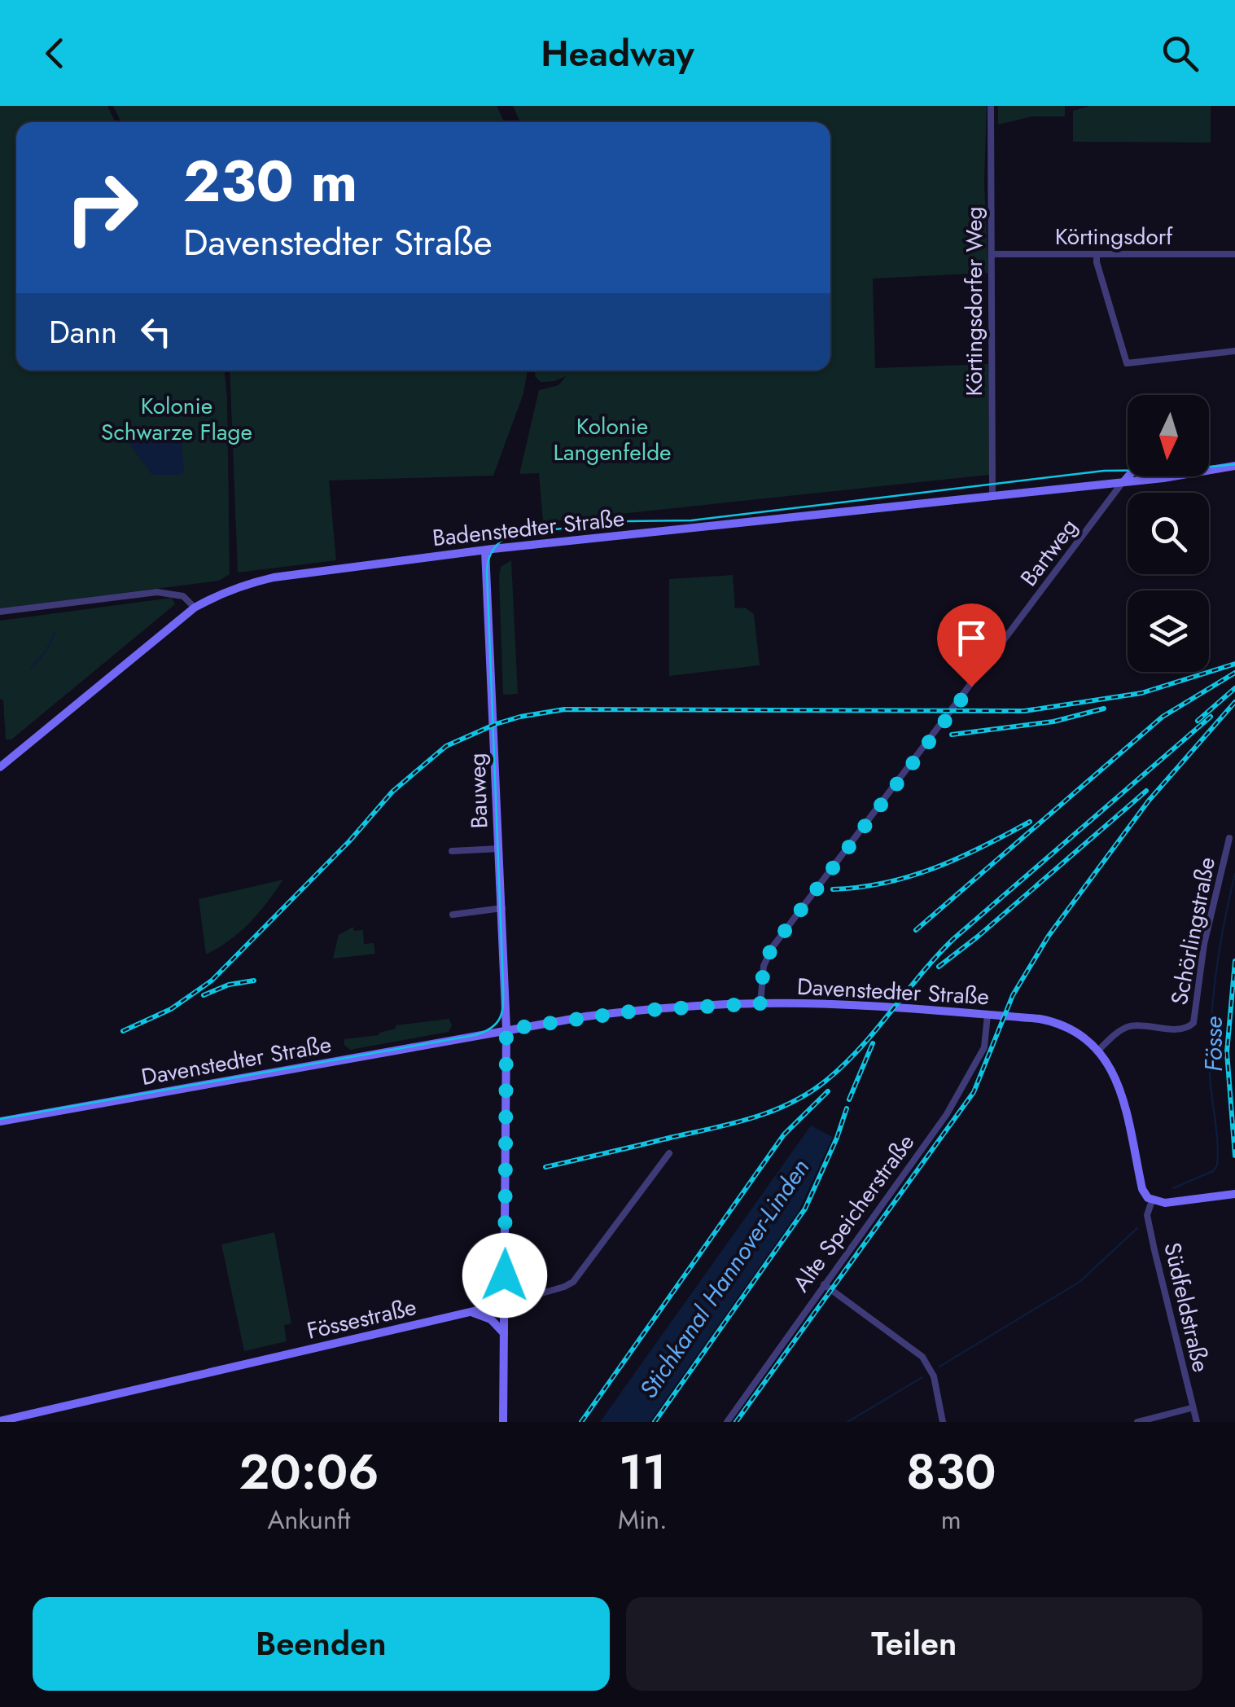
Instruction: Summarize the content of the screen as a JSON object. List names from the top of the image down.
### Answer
{
  "streets": {
    "street": [
      "Körtingsdorf",
      "Körtingsdorfer Weg",
      "Badenstedter Straße",
      "Bartweg",
      "Bauweg",
      "Schörlingstraße",
      "Davenstedter Straße",
      "Alte Speicherstraße",
      "Südfeldstraße",
      "Fössestraße"
    ]
  },
  "crossings": [
    ["Körtingsdorf", "Körtingsdorfer Weg"],
    ["Körtingsdorfer Weg", "Badenstedter Straße"],
    ["Badenstedter Straße", "Bartweg"],
    ["Badenstedter Straße", "Bauweg"],
    ["Bartweg", "Davenstedter Straße"],
    ["Bauweg", "Davenstedter Straße"],
    ["Bauweg", "Fössestraße"],
    ["Schörlingstraße", "Davenstedter Straße"],
    ["Davenstedter Straße", "Alte Speicherstraße"],
    ["Davenstedter Straße", "Südfeldstraße"]
  ],
  "water": ["Fösse", "Stichkanal Hannover-Linden"],
  "parks": ["Kolonie Schwarze Flage", "Kolonie Langenfelde"],
  "north": "bottom",
  "page": {
    "header": "Headway",
    "turn": ["230 m", "Davenstedter Straße"],
    "then": "Dann",
    "eta": [
      "20:06",
      "Ankunft",
      "11",
      "Min.",
      "830",
      "m"
    ],
    "buttons": ["Beenden", "Teilen"]
  }
}
